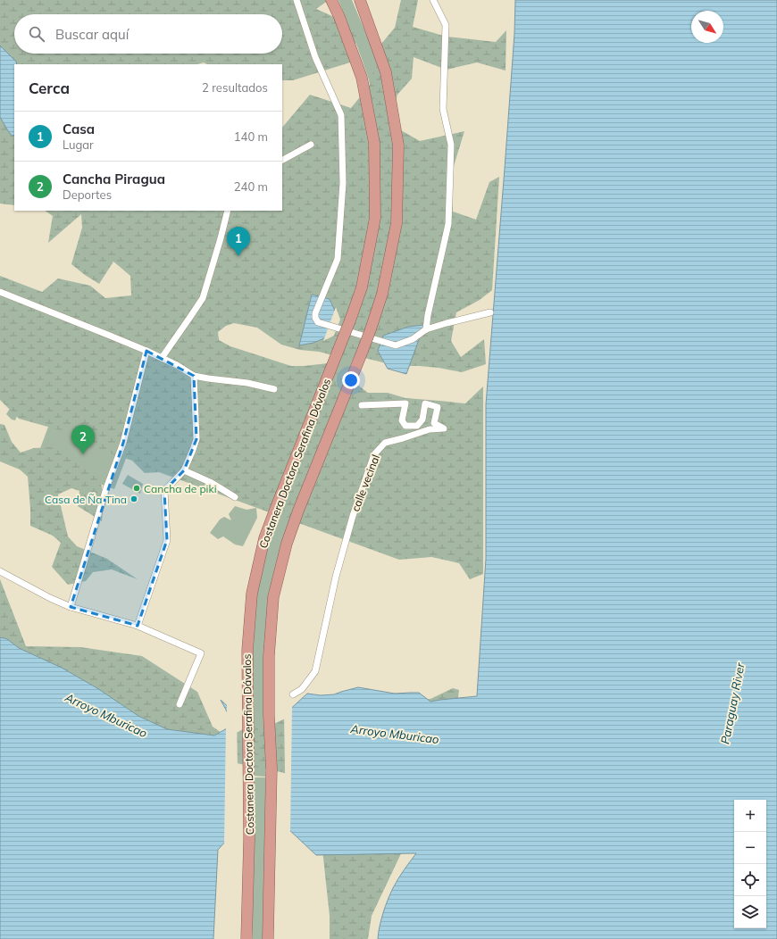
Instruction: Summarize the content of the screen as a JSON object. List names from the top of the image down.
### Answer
{
  "streets": {
    "highway": ["Costanera Doctora Serafina Dávalos"],
    "street": ["calle vecinal"]
  },
  "water": ["Paraguay River", "Arroyo Mburicao"],
  "places": ["Cancha de piki", "Casa de Ña Tina"],
  "north": "bottom right",
  "page": {
    "search": "Buscar aquí",
    "heading": ["Cerca", "2 resultados"],
    "list": [
      {
        "mark": "1",
        "name": "Casa",
        "note": "Lugar",
        "value": "140 m"
      },
      {
        "mark": "2",
        "name": "Cancha Piragua",
        "note": "Deportes",
        "value": "240 m"
      }
    ],
    "pins": ["1", "2"],
    "map_buttons": ["+", "−"]
  }
}
